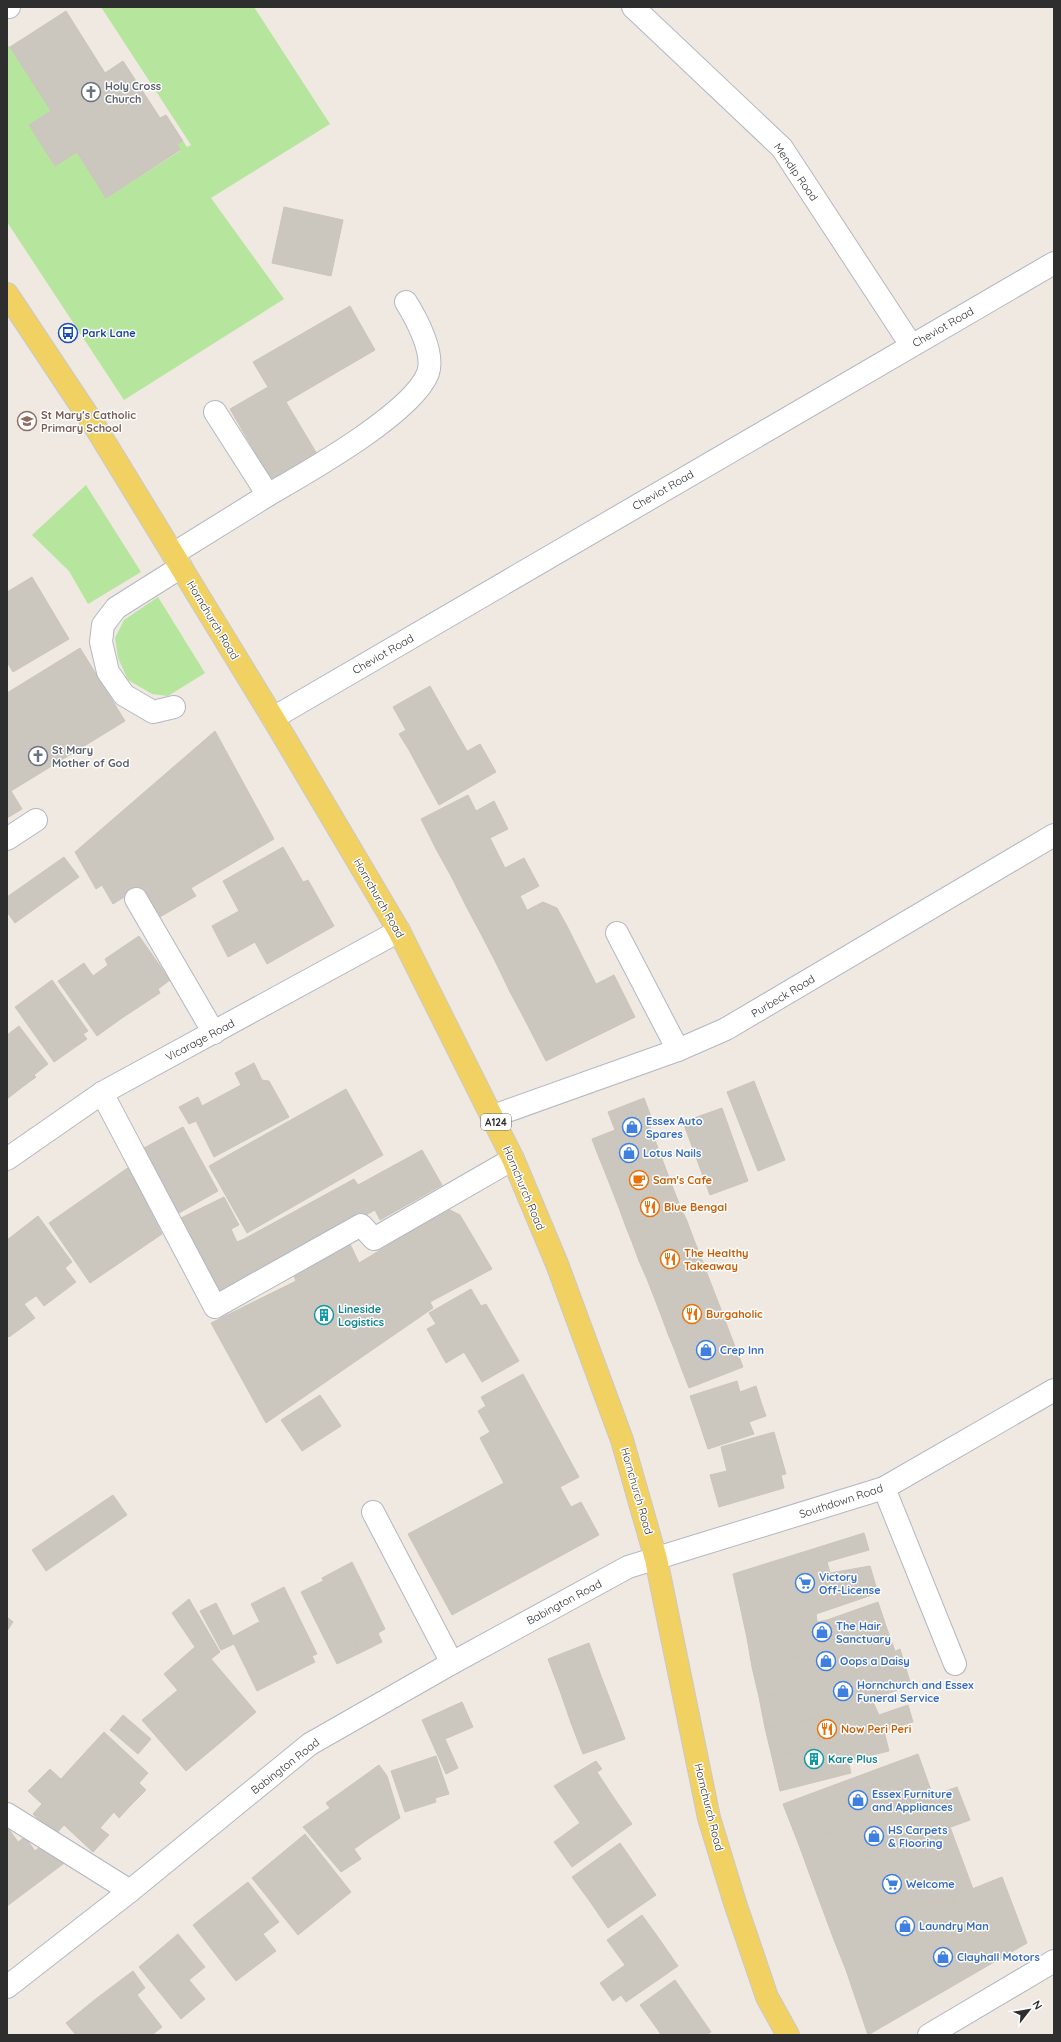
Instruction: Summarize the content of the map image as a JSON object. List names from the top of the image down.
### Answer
{
  "streets": {
    "main road": ["Hornchurch Road", "A124"],
    "street": [
      "Mendip Road",
      "Cheviot Road",
      "Purbeck Road",
      "Vicarage Road",
      "Southdown Road",
      "Babington Road"
    ]
  },
  "crossings": [
    ["Mendip Road", "Cheviot Road"],
    ["Cheviot Road", "Hornchurch Road"],
    ["Hornchurch Road", "Purbeck Road"],
    ["Hornchurch Road", "Vicarage Road"],
    ["Hornchurch Road", "Southdown Road"],
    ["Hornchurch Road", "Babington Road"],
    ["Southdown Road", "Babington Road"]
  ],
  "places": {
    "church": ["Holy Cross Church", "St Mary Mother of God"],
    "bus stop": ["Park Lane"],
    "school or university": ["St Mary's Catholic Primary School"],
    "shop": [
      "Essex Auto Spares",
      "Lotus Nails",
      "Crep Inn",
      "The Hair Sanctuary",
      "Oops a Daisy",
      "Hornchurch and Essex Funeral Service",
      "Essex Furniture and Appliances",
      "HS Carpets & Flooring",
      "Laundry Man",
      "Clayhall Motors"
    ],
    "cafe": ["Sam's Cafe"],
    "restaurant": [
      "Blue Bengal",
      "The Healthy Takeaway",
      "Burgaholic",
      "Now Peri Peri"
    ],
    "building": ["Lineside Logistics", "Kare Plus"],
    "supermarket": ["Victory Off-License", "Welcome"]
  },
  "north": "top right"
}
